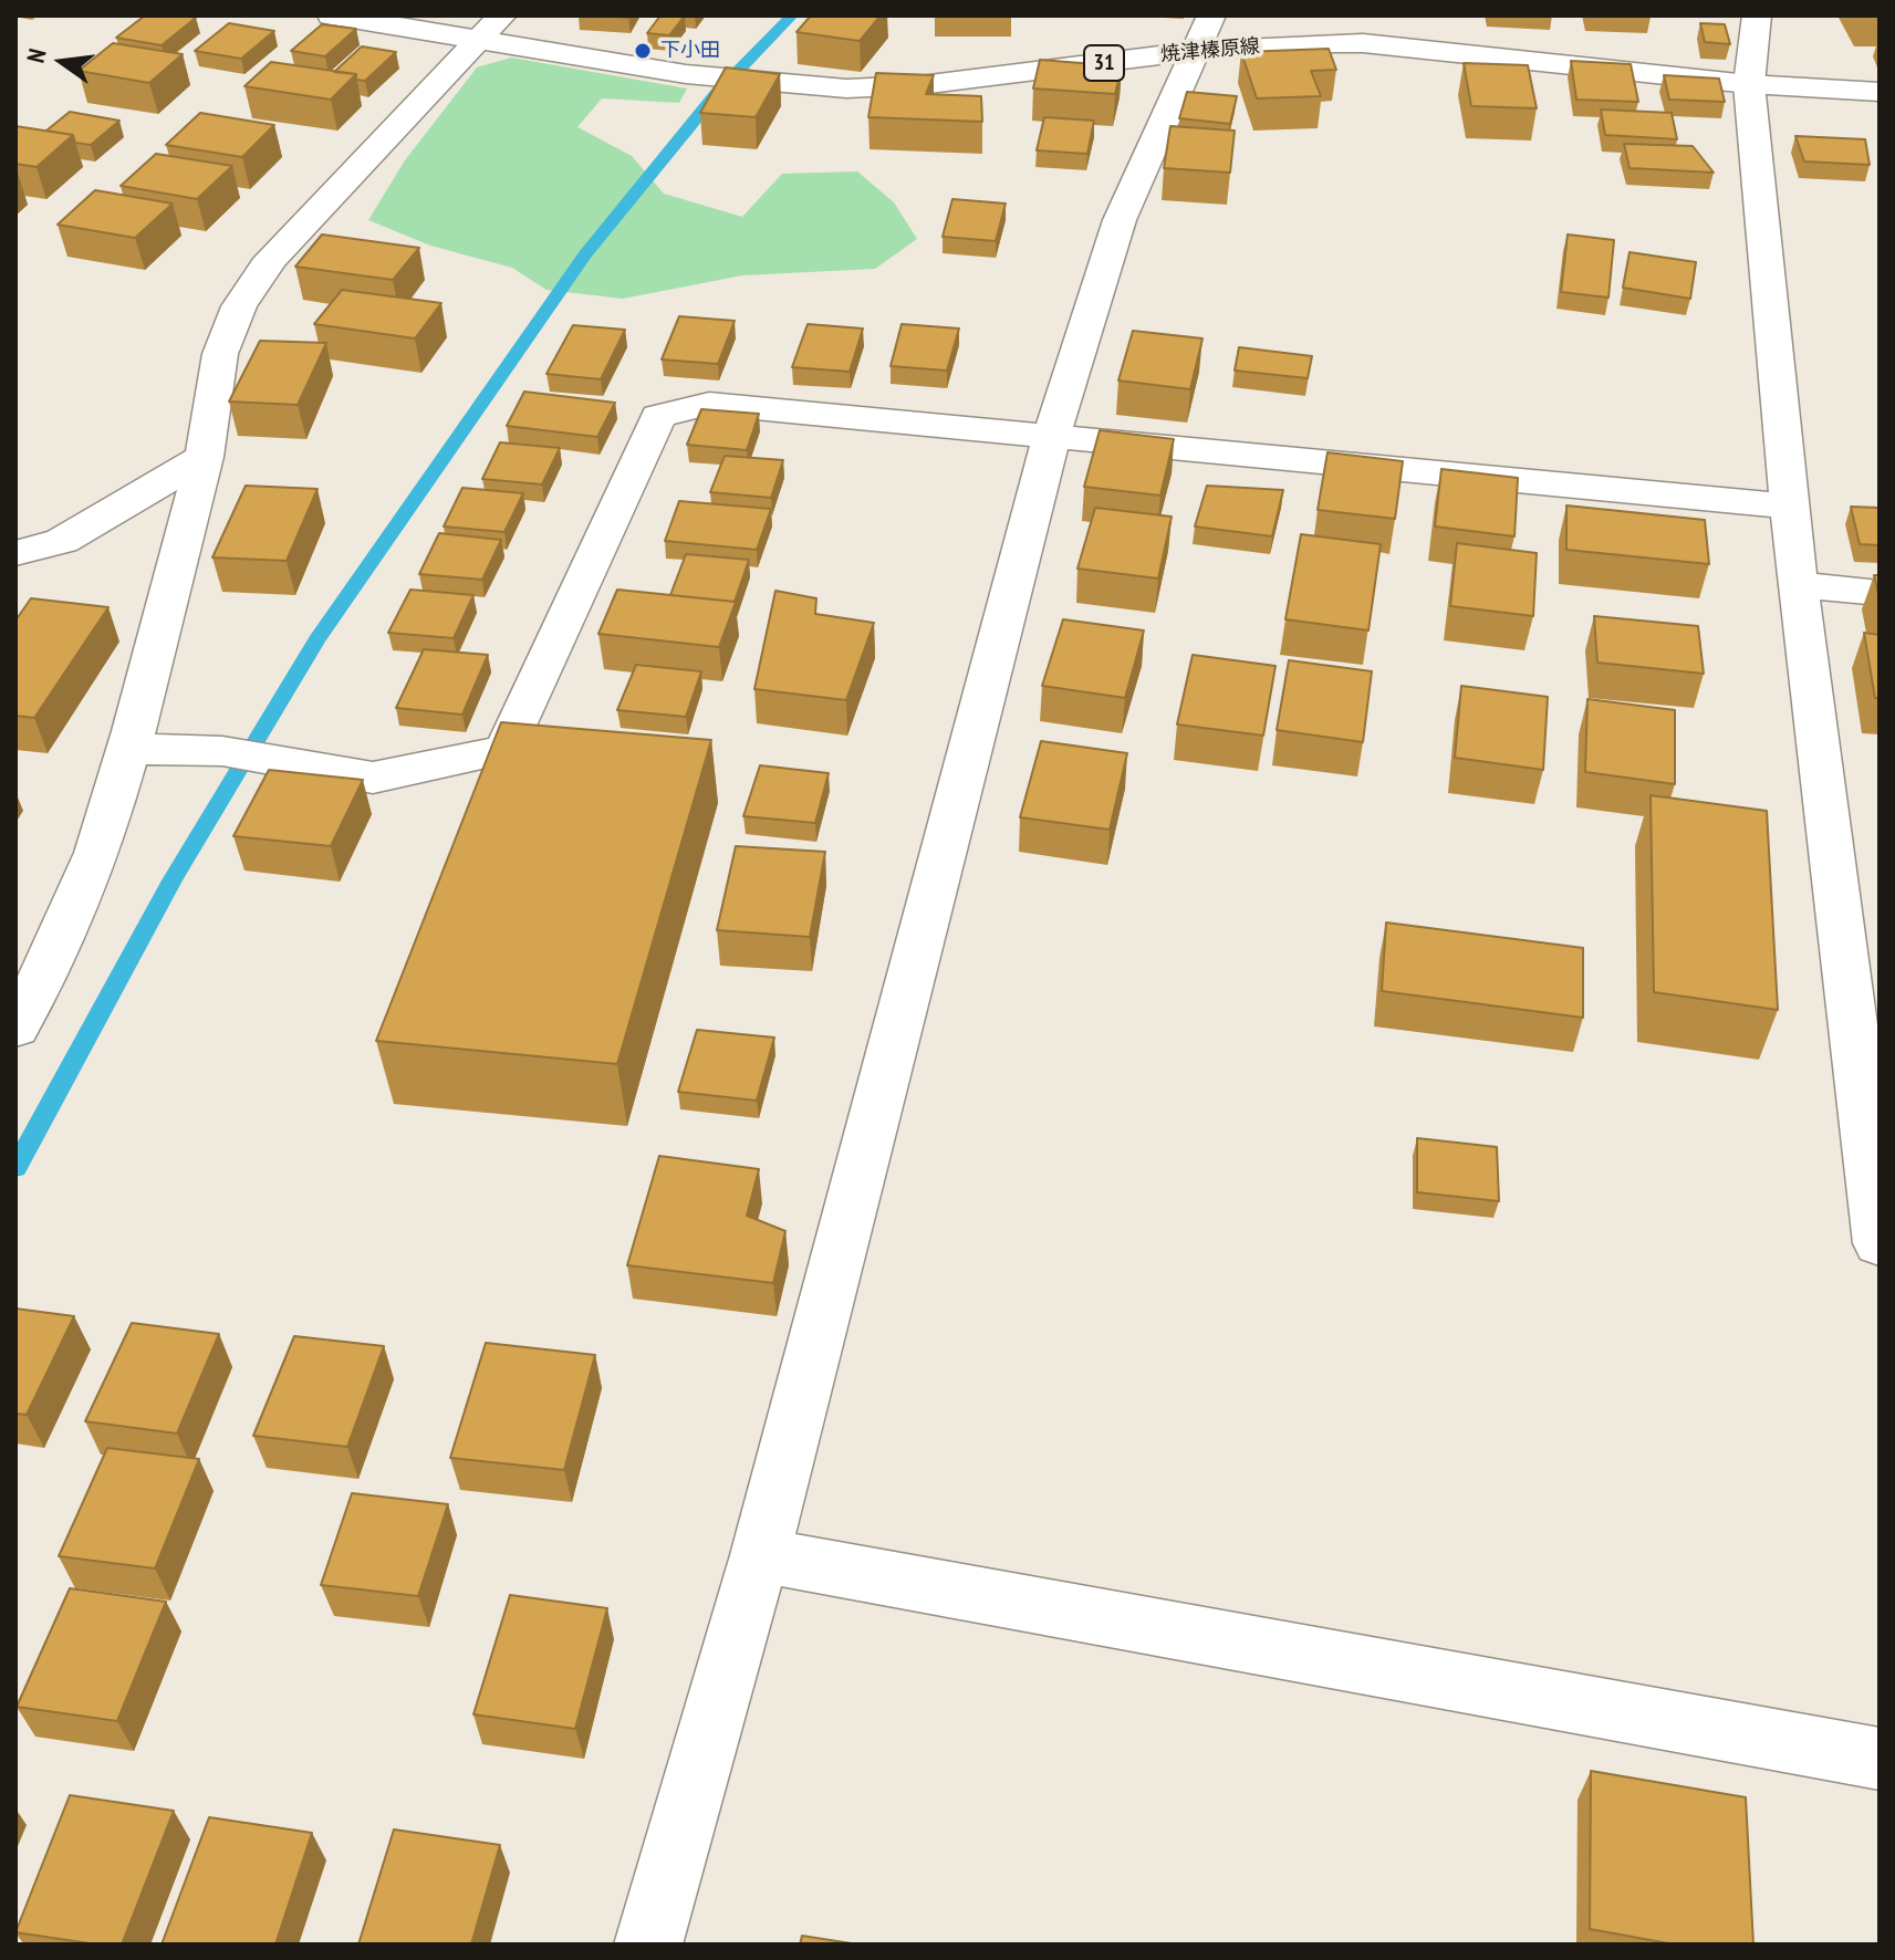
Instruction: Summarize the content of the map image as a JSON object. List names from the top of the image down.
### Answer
{
  "streets": {
    "street": ["焼津榛原線", "31"]
  },
  "places": ["下小田"],
  "north": "left"
}
